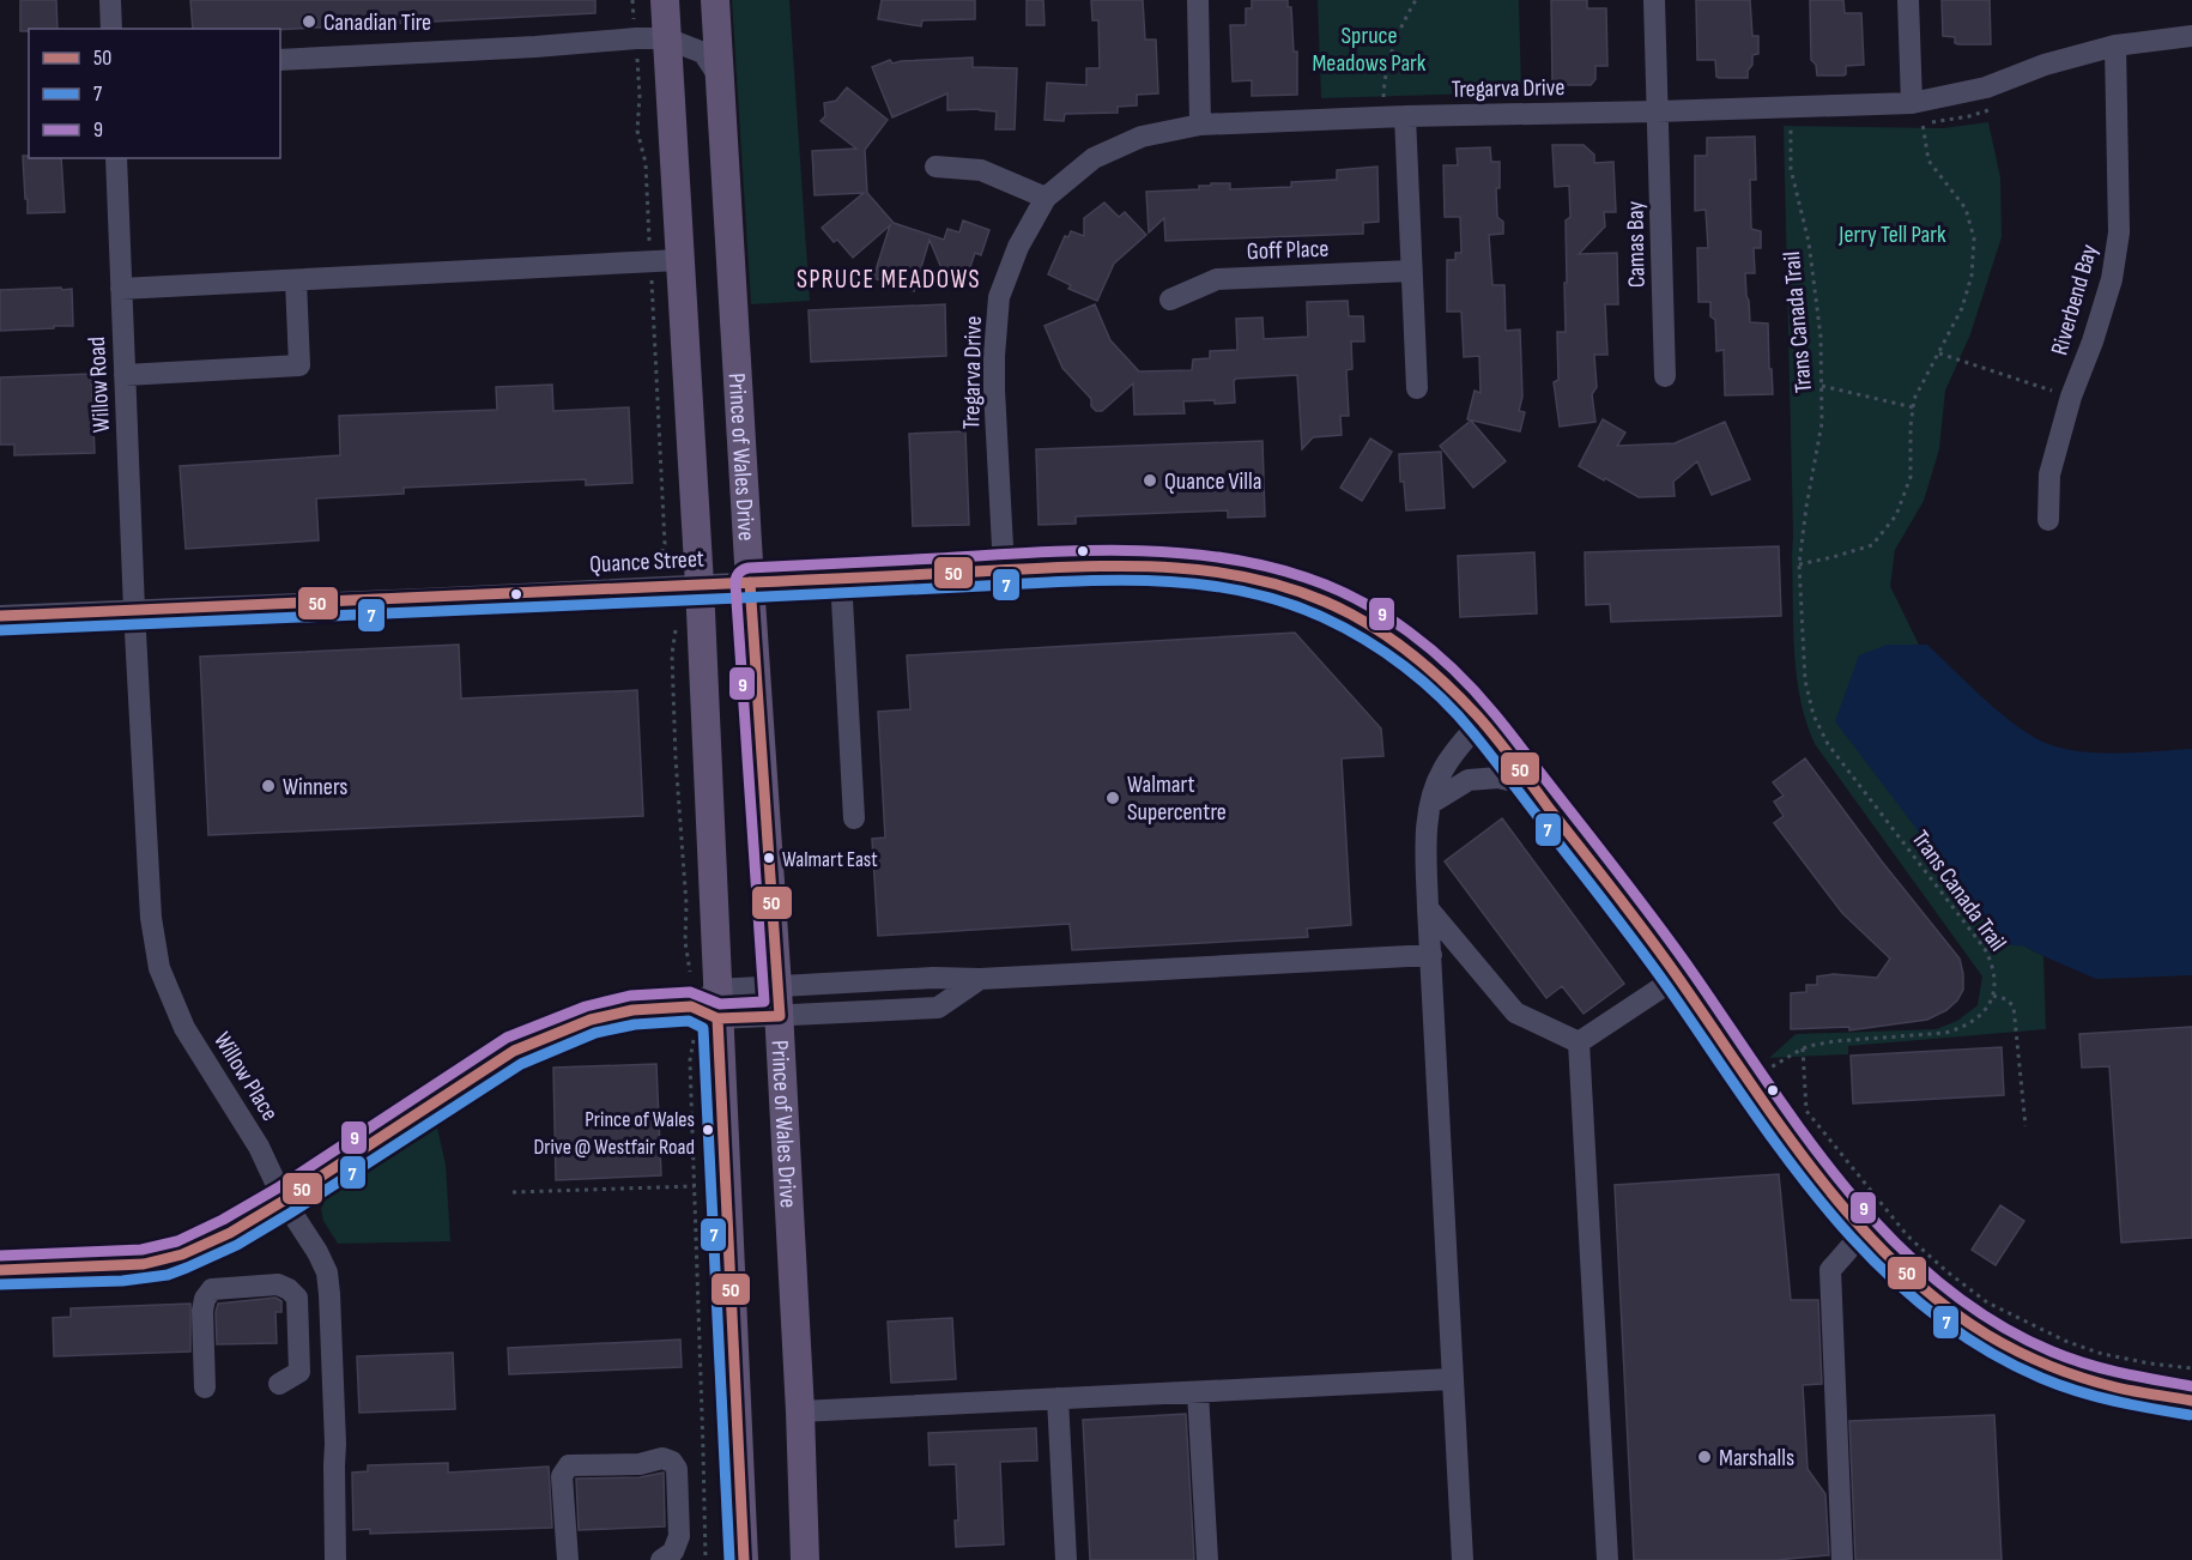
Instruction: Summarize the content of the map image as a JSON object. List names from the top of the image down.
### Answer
{
  "streets": {
    "main road": ["Prince of Wales Drive"],
    "street": [
      "Tregarva Drive",
      "Camas Bay",
      "Goff Place",
      "Riverbend Bay",
      "Willow Road",
      "Quance Street",
      "Willow Place"
    ],
    "path": ["Trans Canada Trail"]
  },
  "crossings": [
    ["Tregarva Drive", "Camas Bay"],
    ["Tregarva Drive", "Riverbend Bay"],
    ["Tregarva Drive", "Quance Street"],
    ["Willow Road", "Quance Street"],
    ["Willow Road", "Willow Place"],
    ["Prince of Wales Drive", "Quance Street"],
    ["Quance Street", "Willow Place"]
  ],
  "districts": ["SPRUCE MEADOWS"],
  "parks": ["Spruce Meadows Park", "Jerry Tell Park"],
  "places": [
    "Canadian Tire",
    "Quance Villa",
    "Winners",
    "Walmart Supercentre",
    "Walmart East",
    "Prince of Wales Drive @ Westfair Road",
    "Marshalls"
  ],
  "lines": ["transit line 9", "transit line 50", "transit line 7"],
  "legend": ["50", "7", "9"]
}
